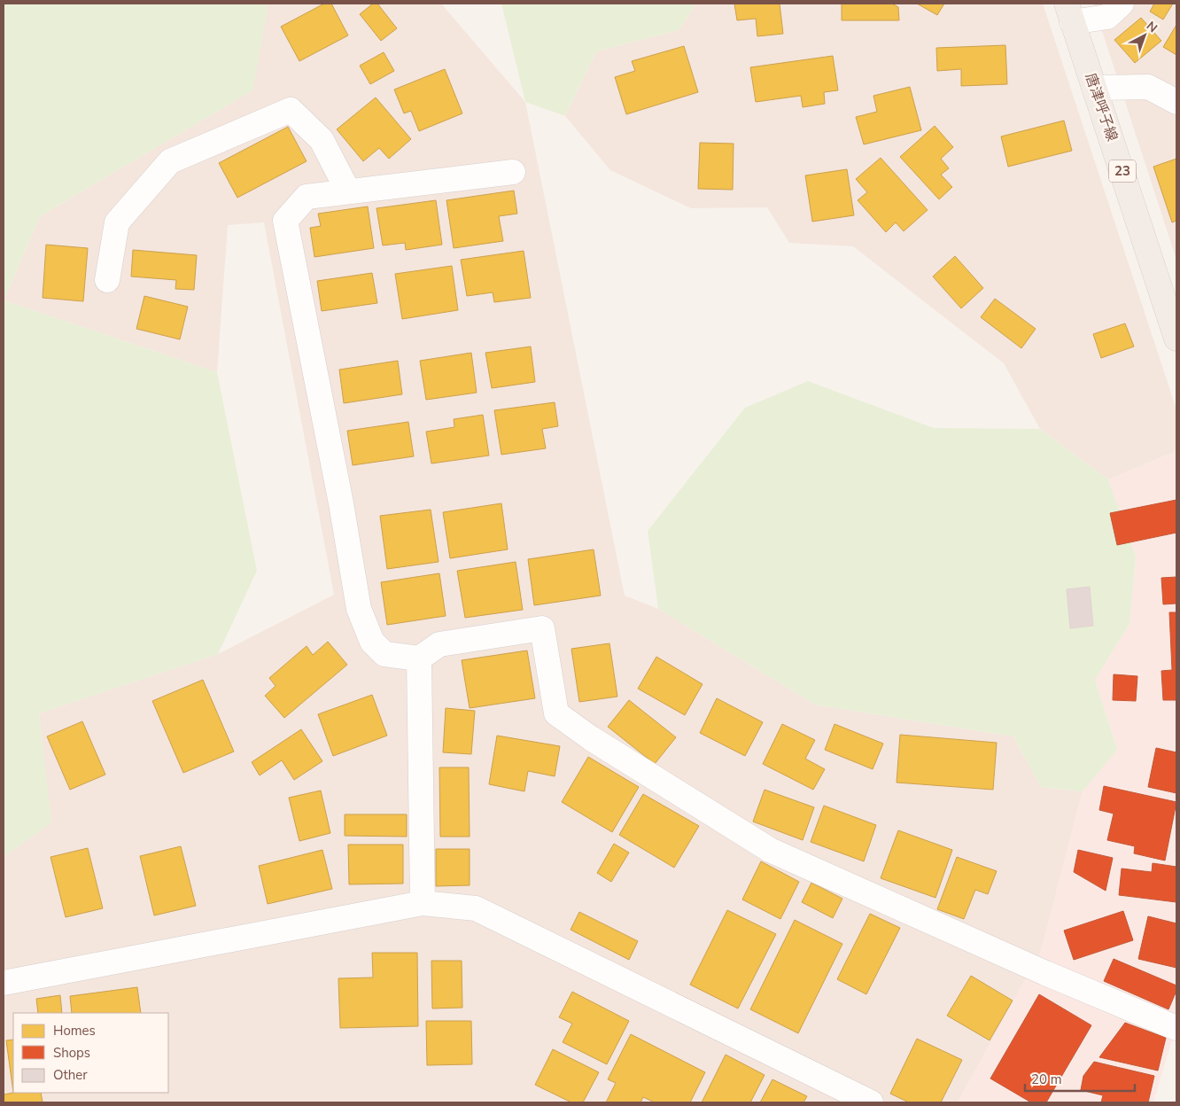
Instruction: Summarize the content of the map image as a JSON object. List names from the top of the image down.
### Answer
{
  "streets": {
    "main road": ["唐津呼子線", "23"]
  },
  "legend": ["Homes", "Shops", "Other"],
  "scale_bar": "20 m",
  "north": "top right"
}
